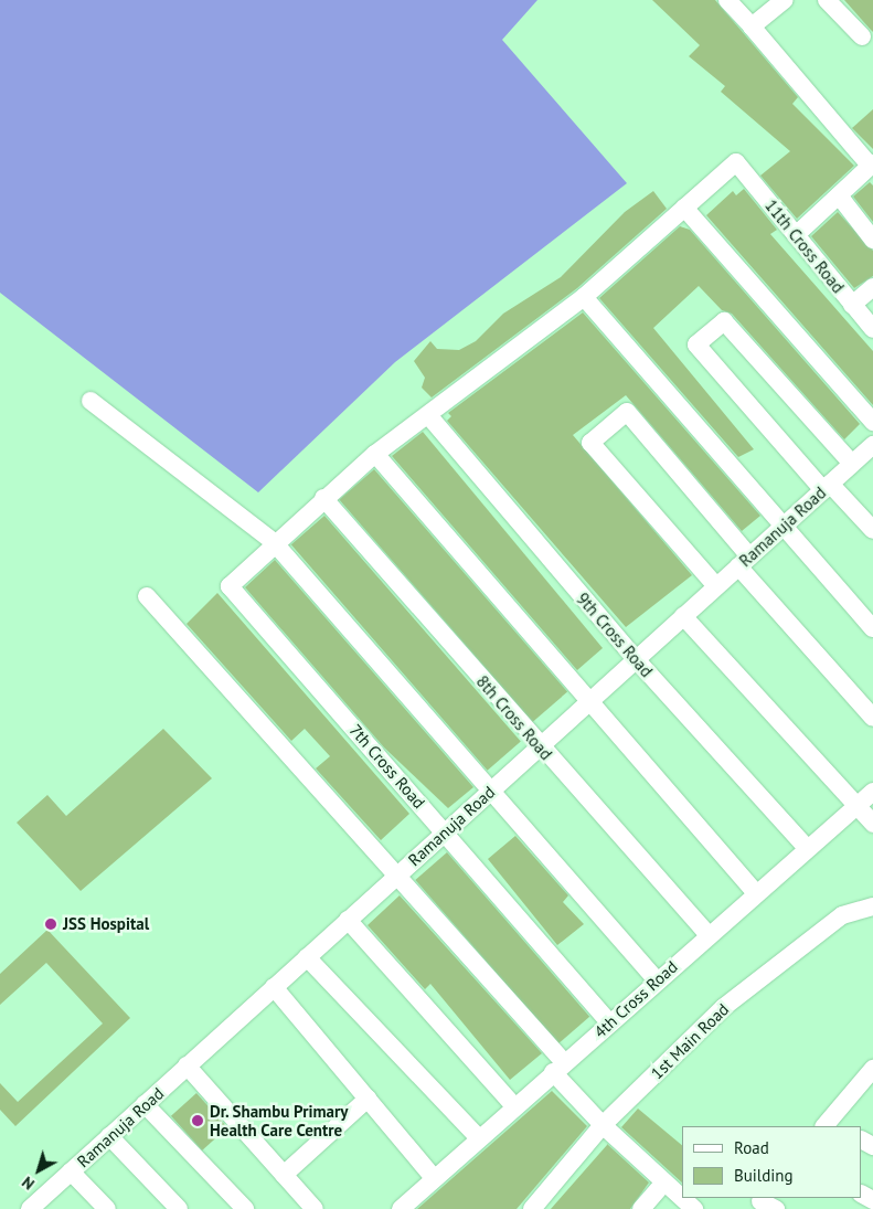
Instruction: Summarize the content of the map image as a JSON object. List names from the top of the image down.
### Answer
{
  "streets": {
    "street": [
      "11th Cross Road",
      "Ramanuja Road",
      "9th Cross Road",
      "8th Cross Road",
      "7th Cross Road",
      "4th Cross Road",
      "1st Main Road"
    ]
  },
  "crossings": [
    ["Ramanuja Road", "9th Cross Road"],
    ["Ramanuja Road", "8th Cross Road"],
    ["Ramanuja Road", "7th Cross Road"],
    ["9th Cross Road", "4th Cross Road"],
    ["8th Cross Road", "4th Cross Road"],
    ["7th Cross Road", "4th Cross Road"]
  ],
  "places": ["JSS Hospital", "Dr. Shambu Primary Health Care Centre"],
  "legend": ["Road", "Building"],
  "north": "bottom left"
}
